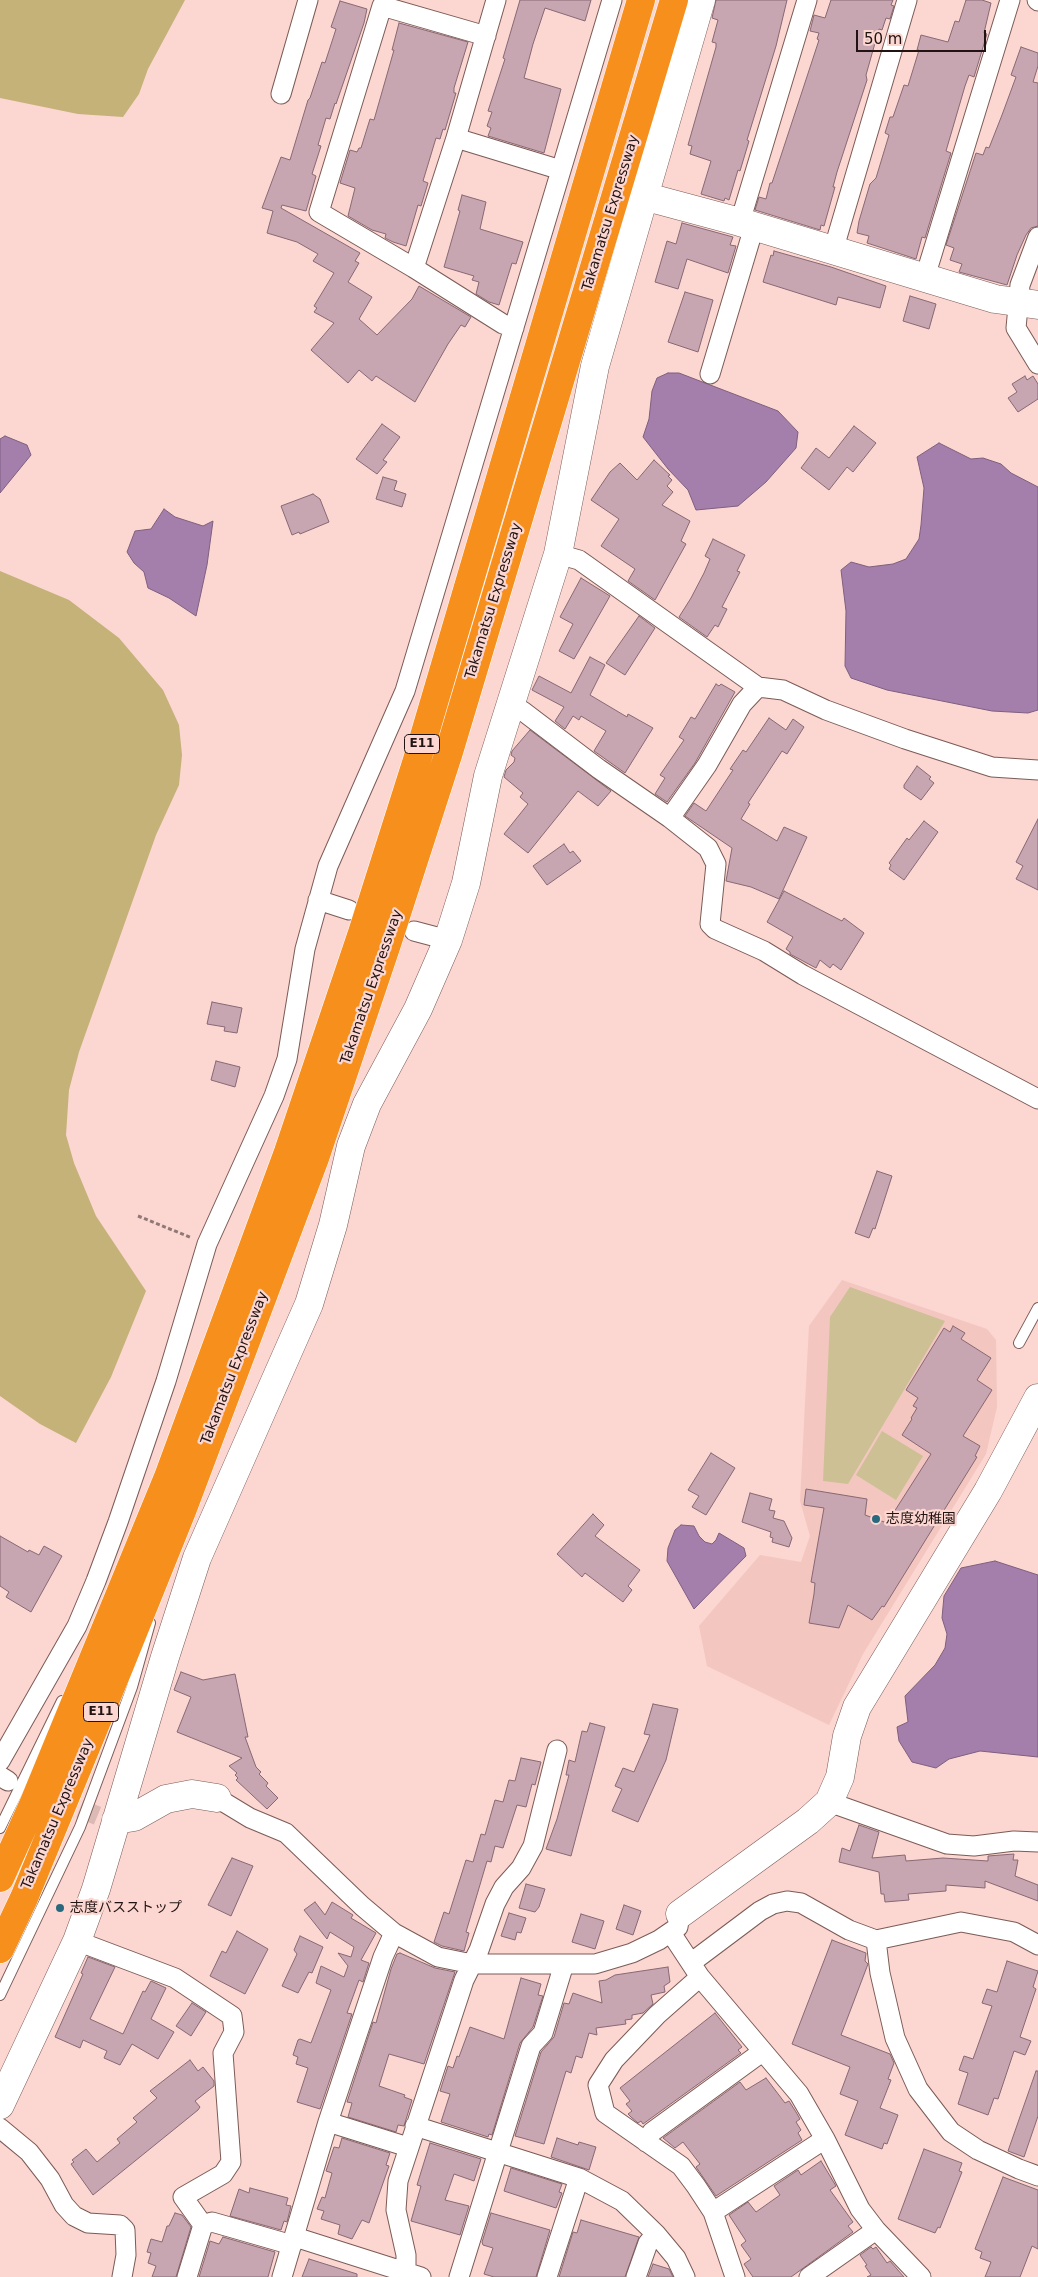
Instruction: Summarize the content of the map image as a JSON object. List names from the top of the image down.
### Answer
{
  "streets": {
    "highway": ["Takamatsu Expressway", "E11"]
  },
  "places": ["志度幼稚園", "志度バスストップ"],
  "scale_bar": "50 m"
}
